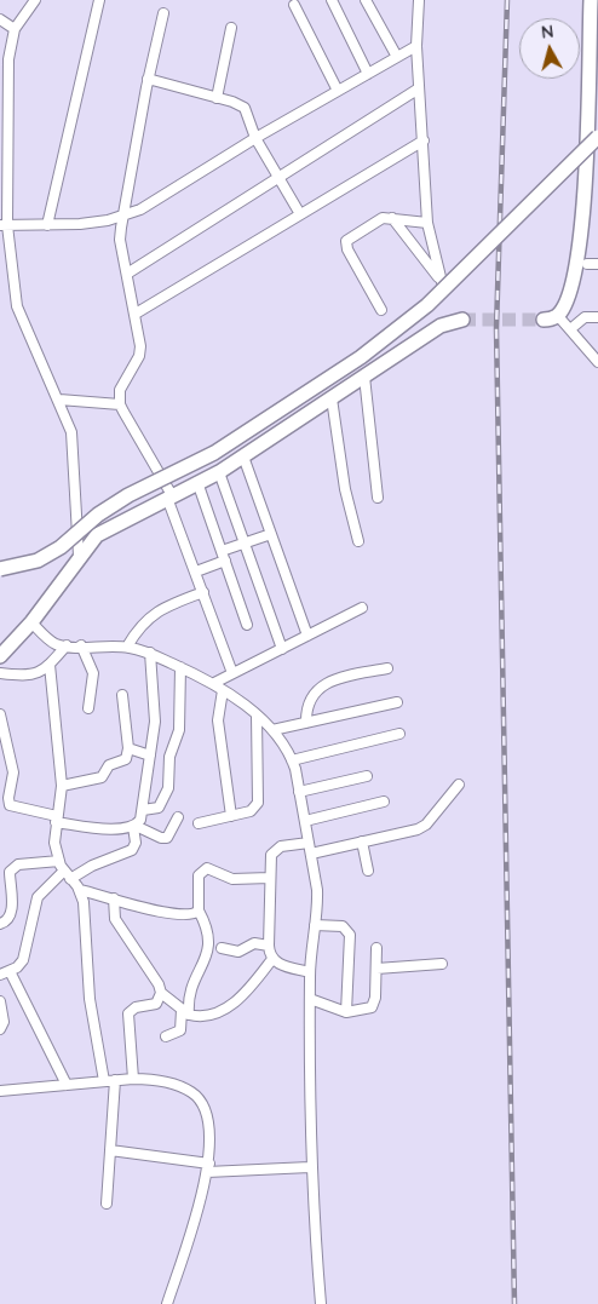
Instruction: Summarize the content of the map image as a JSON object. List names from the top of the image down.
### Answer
{
  "north": "top"
}
